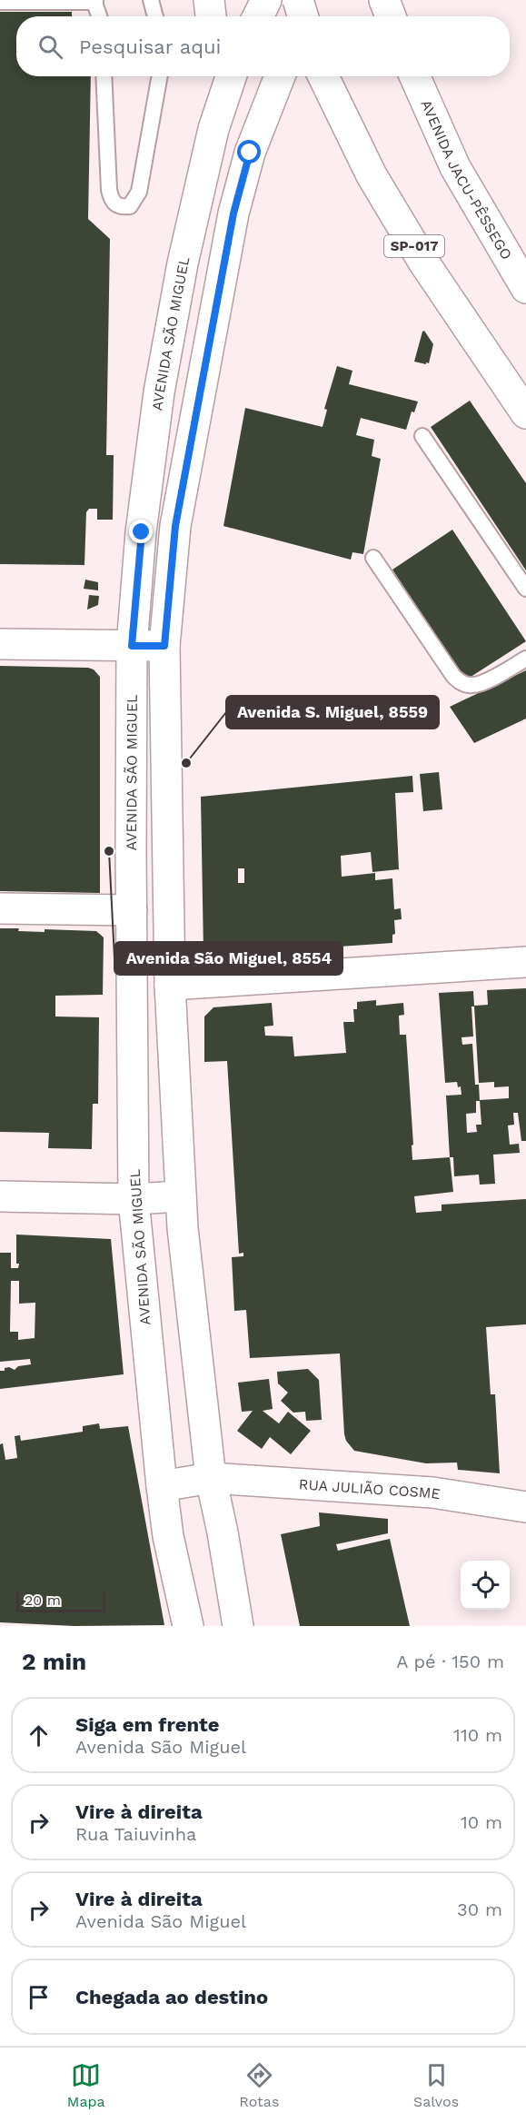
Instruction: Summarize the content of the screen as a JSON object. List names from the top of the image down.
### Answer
{
  "streets": {
    "main road": [
      "AVENIDA JACU-PÊSSEGO",
      "SP-017",
      "AVENIDA SÃO MIGUEL",
      "RUA JULIÃO COSME"
    ]
  },
  "places": ["Avenida S. Miguel, 8559", "Avenida São Miguel, 8554"],
  "scale_bar": "20 m",
  "page": {
    "search": "Pesquisar aqui",
    "scale": "20 m",
    "heading": ["2 min", "A pé · 150 m"],
    "list": [
      ["Siga em frente", "Avenida São Miguel", "110 m"],
      ["Vire à direita", "Rua Taiuvinha", "10 m"],
      ["Vire à direita", "Avenida São Miguel", "30 m"],
      "Chegada ao destino"
    ],
    "nav": ["Mapa", "Rotas", "Salvos"]
  }
}
